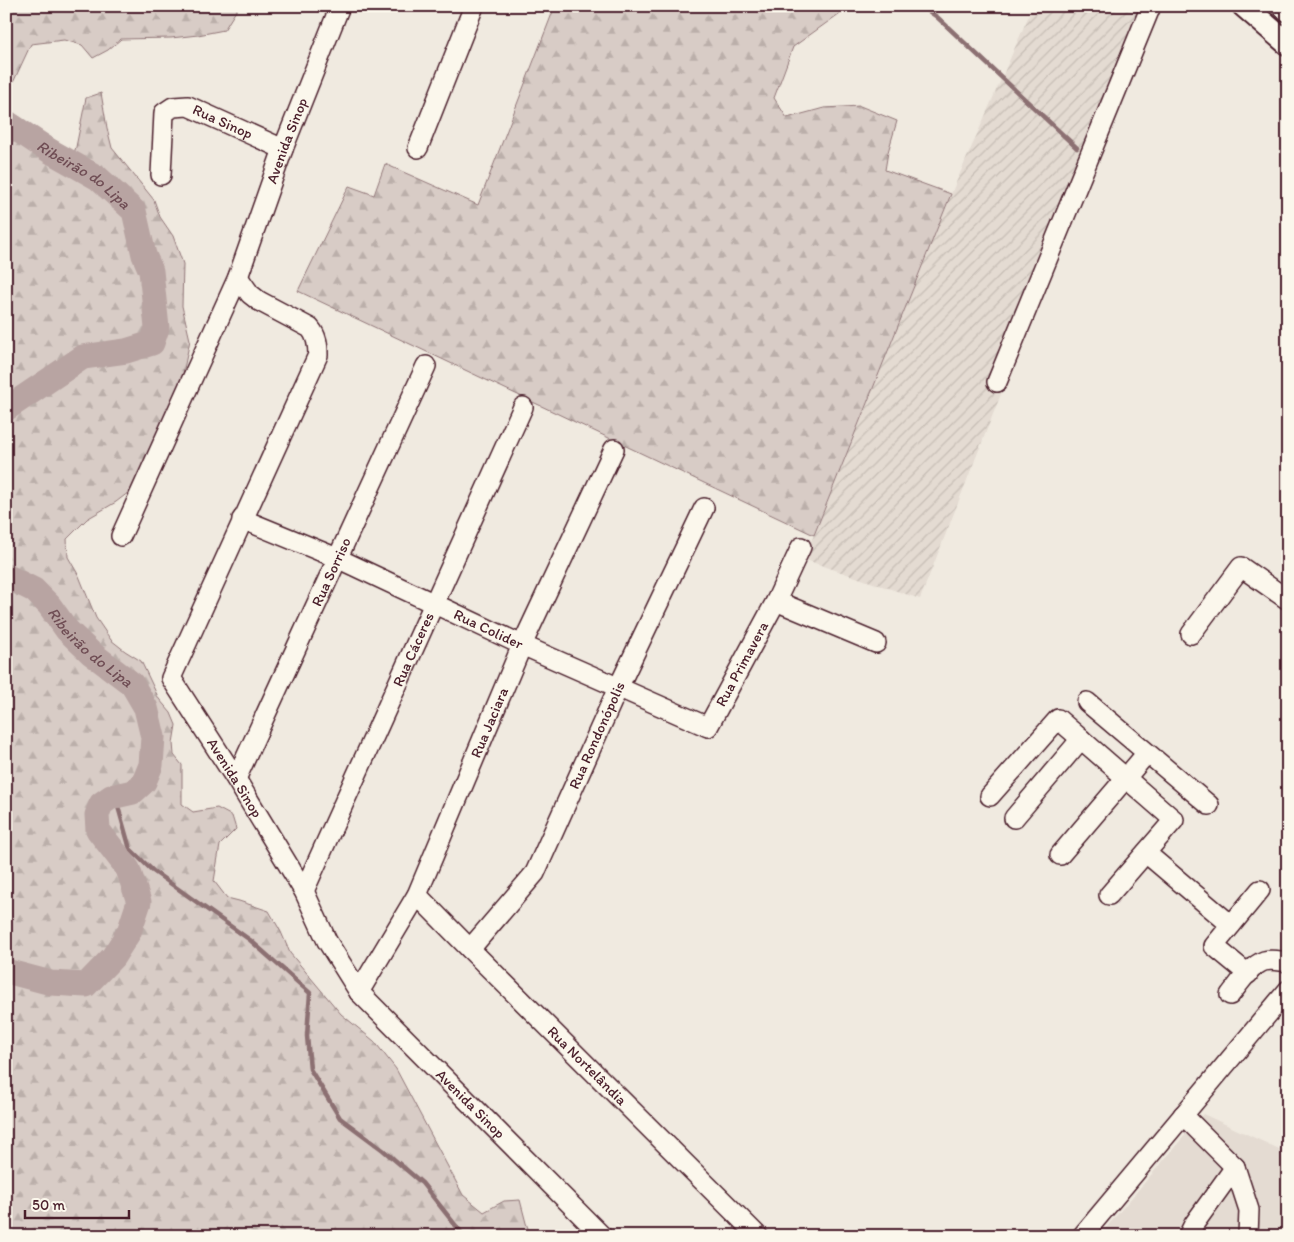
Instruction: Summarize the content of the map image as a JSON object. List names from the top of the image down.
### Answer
{
  "streets": {
    "street": [
      "Rua Sinop",
      "Avenida Sinop",
      "Rua Sorriso",
      "Rua Colider",
      "Rua Cáceres",
      "Rua Primavera",
      "Rua Jaciara",
      "Rua Rondonópolis",
      "Rua Nortelândia"
    ]
  },
  "crossings": [
    ["Rua Sinop", "Avenida Sinop"],
    ["Avenida Sinop", "Rua Sorriso"],
    ["Avenida Sinop", "Rua Colider"],
    ["Avenida Sinop", "Rua Cáceres"],
    ["Avenida Sinop", "Rua Jaciara"],
    ["Rua Sorriso", "Rua Colider"],
    ["Rua Colider", "Rua Cáceres"],
    ["Rua Colider", "Rua Primavera"],
    ["Rua Colider", "Rua Jaciara"],
    ["Rua Colider", "Rua Rondonópolis"],
    ["Rua Jaciara", "Rua Nortelândia"],
    ["Rua Rondonópolis", "Rua Nortelândia"]
  ],
  "water": ["Ribeirão do Lipa"],
  "scale_bar": "50 m"
}
